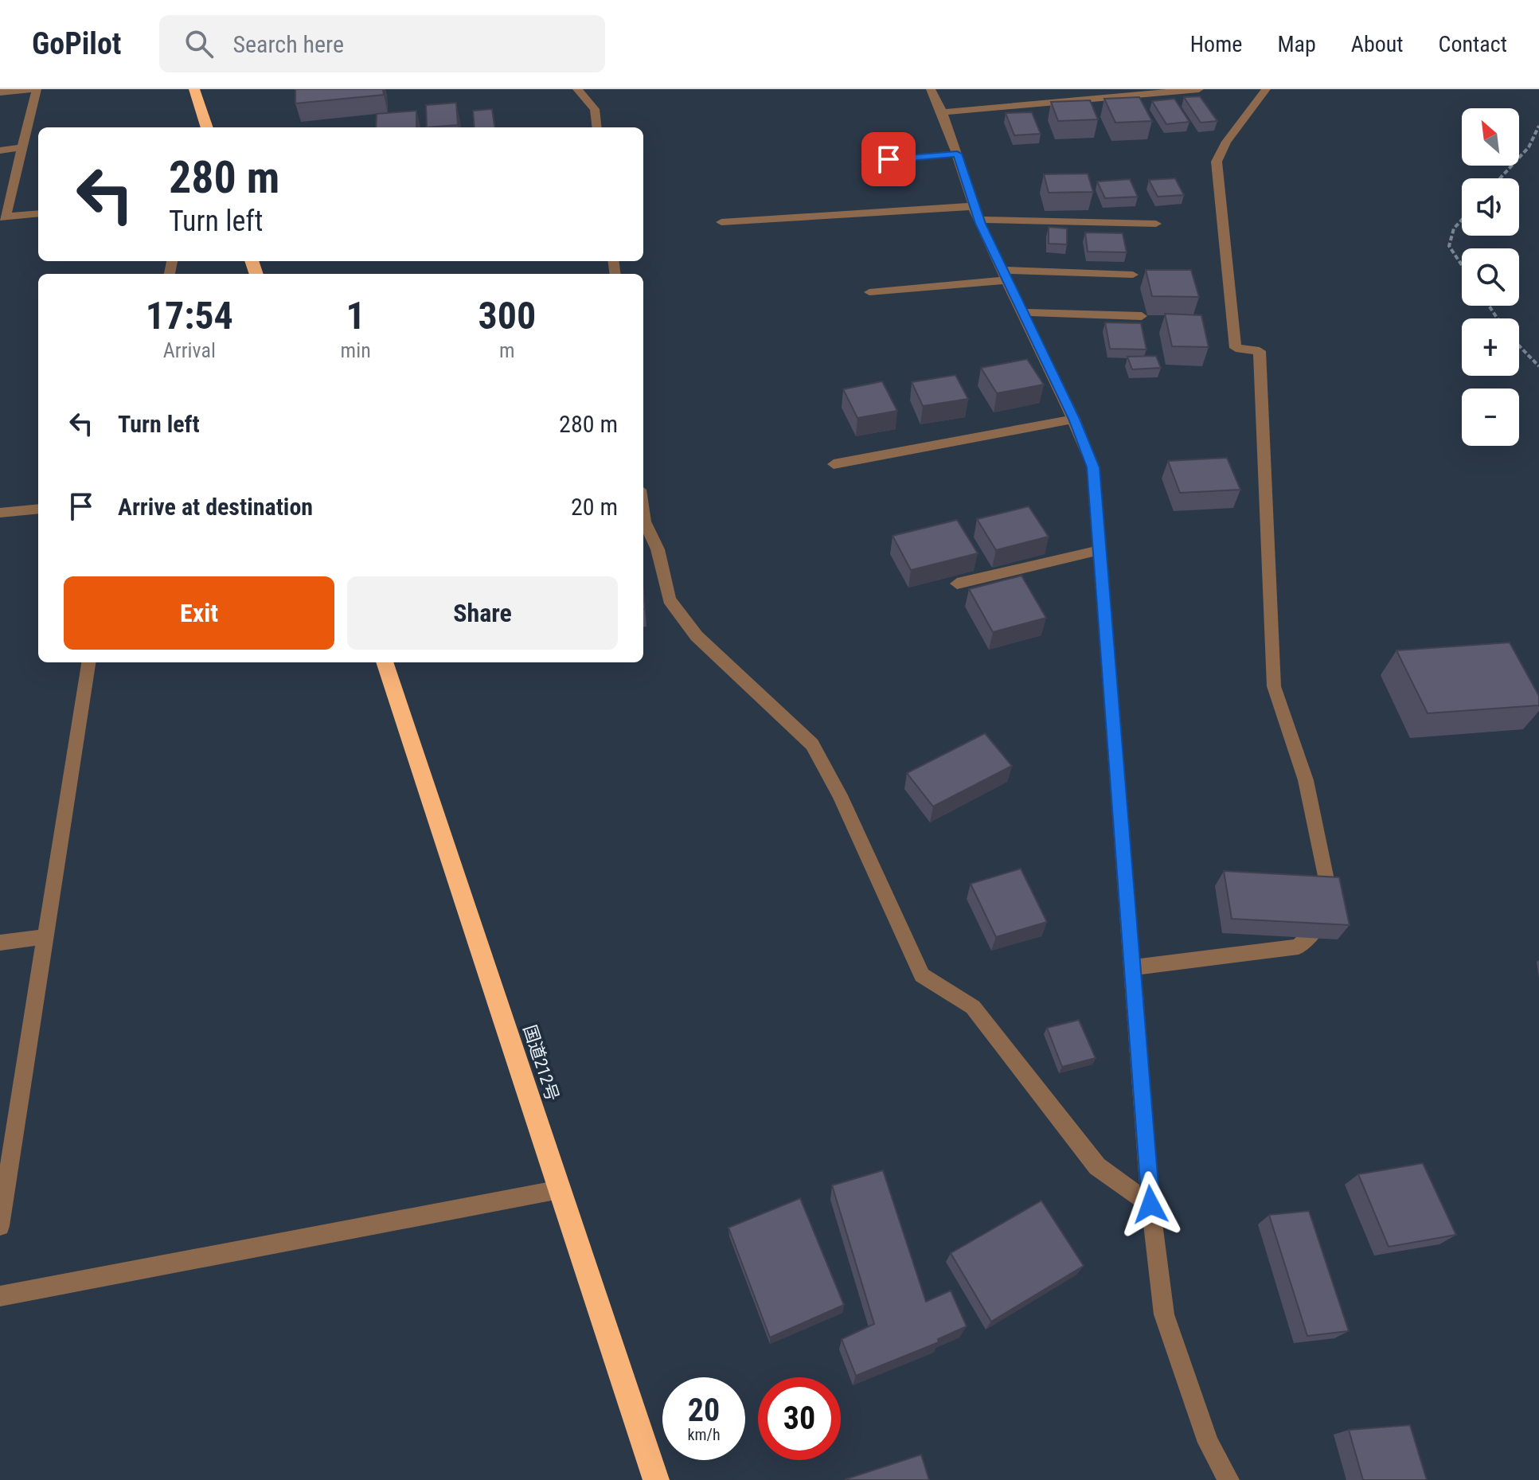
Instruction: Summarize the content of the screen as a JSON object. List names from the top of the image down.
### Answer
{
  "streets": {
    "highway": ["国道212号"]
  },
  "north": "top left",
  "page": {
    "header": "GoPilot",
    "search": "Search here",
    "nav": [
      "Home",
      "Map",
      "About",
      "Contact"
    ],
    "map_buttons": ["+", "−"],
    "turn": ["280 m", "Turn left"],
    "eta": [
      "17:54",
      "Arrival",
      "1",
      "min",
      "300",
      "m"
    ],
    "list": [
      {
        "name": "Turn left",
        "value": "280 m"
      },
      {
        "name": "Arrive at destination",
        "value": "20 m"
      }
    ],
    "buttons": ["Exit", "Share"],
    "speed": "20 km/h",
    "limit": "30"
  }
}
